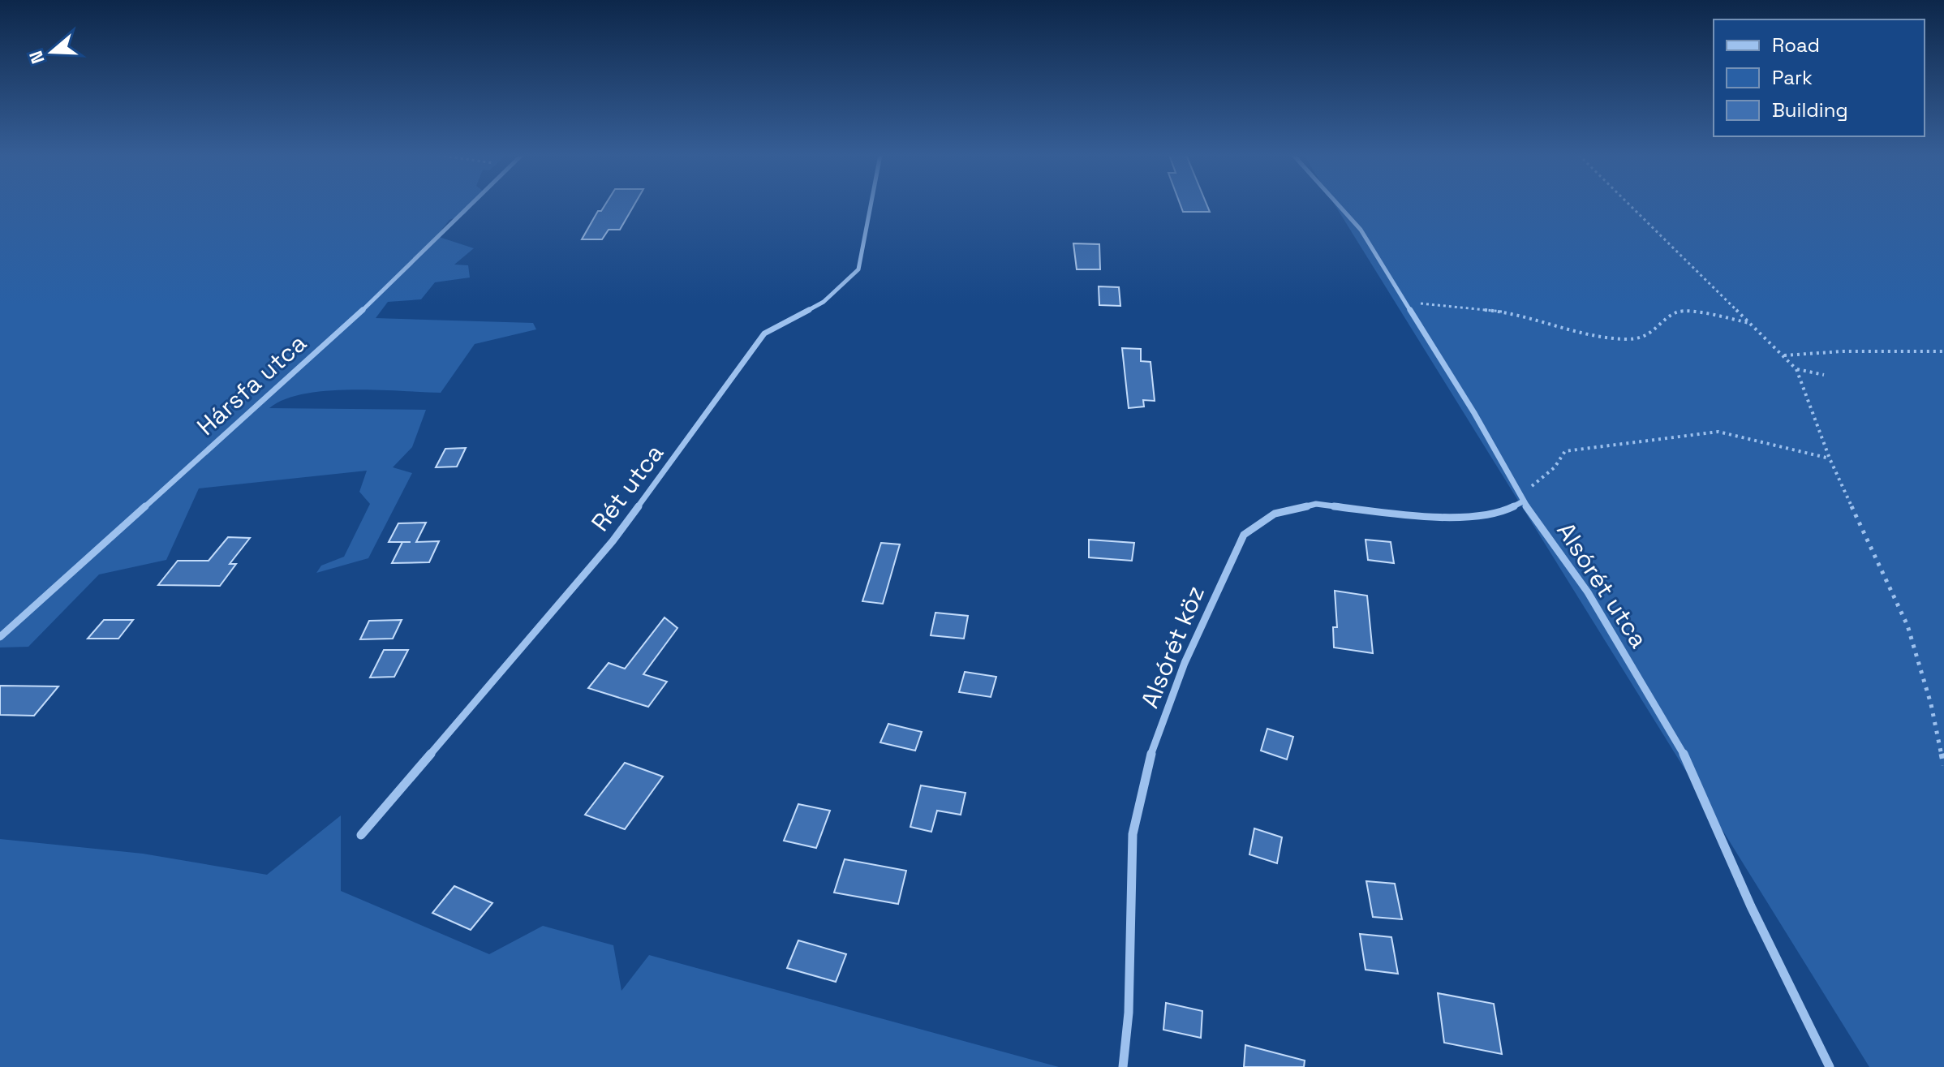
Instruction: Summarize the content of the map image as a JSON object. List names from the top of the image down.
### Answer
{
  "streets": {
    "street": [
      "Hársfa utca",
      "Rét utca",
      "Alsórét utca",
      "Alsórét köz"
    ]
  },
  "crossings": [
    ["Alsórét utca", "Alsórét köz"]
  ],
  "legend": ["Road", "Park", "Building"],
  "north": "left"
}
